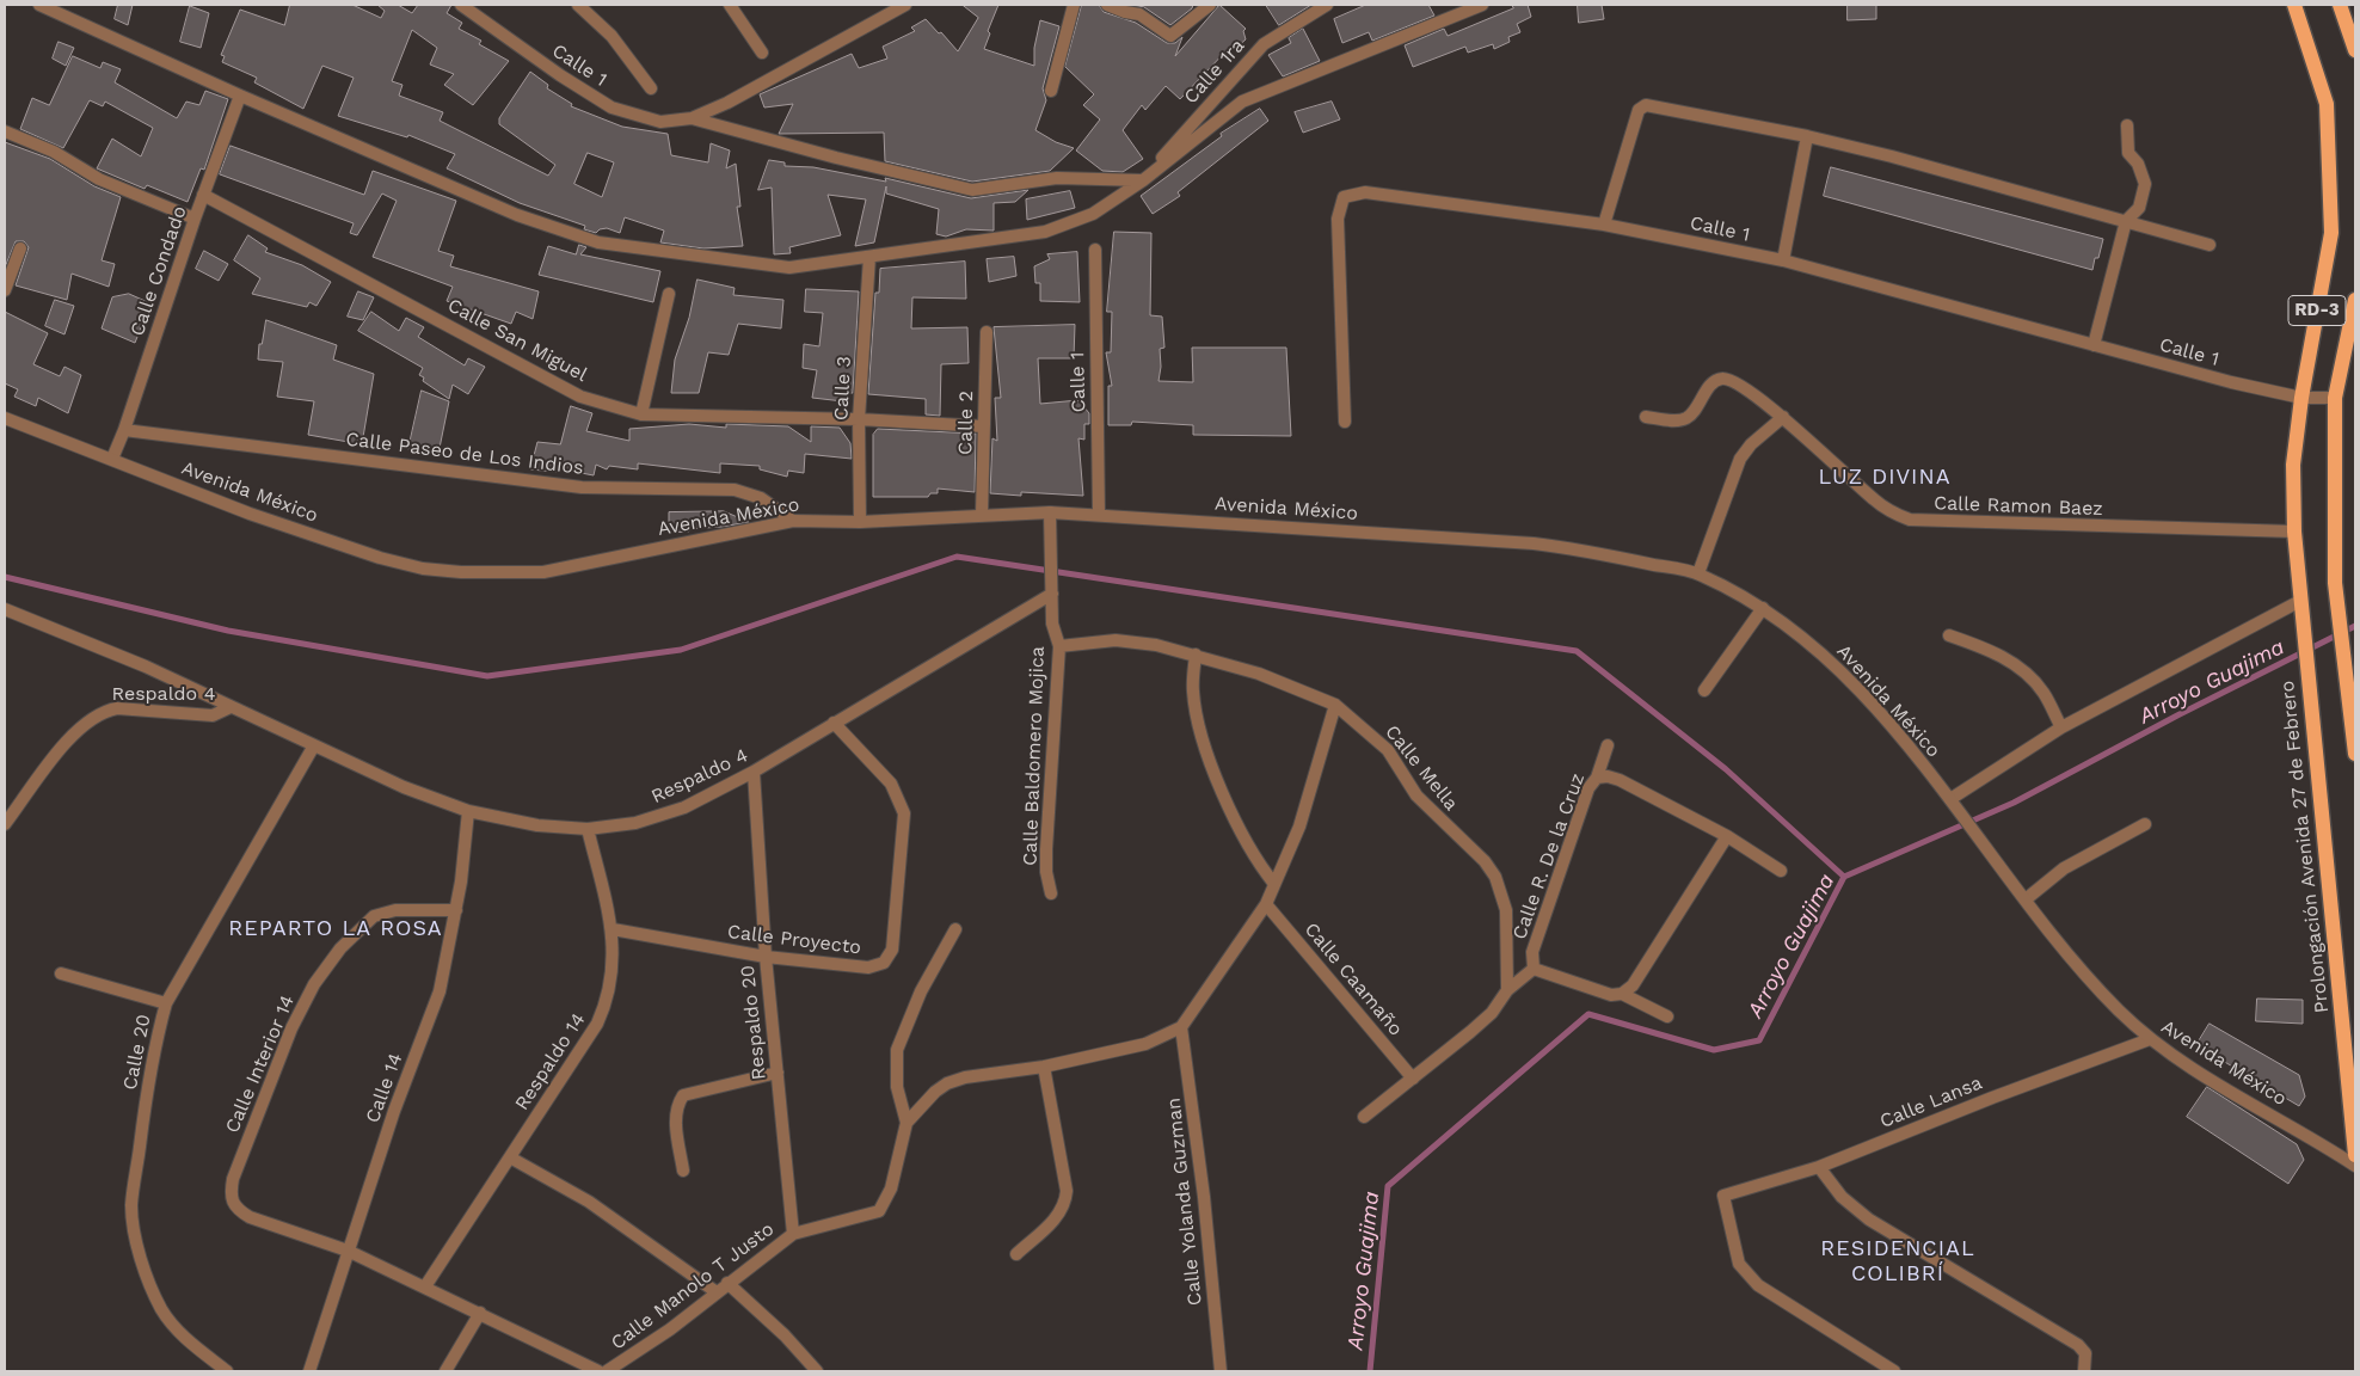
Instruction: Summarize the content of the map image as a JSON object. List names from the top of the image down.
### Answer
{
  "streets": {
    "main road": ["RD-3", "Prolongación Avenida 27 de Febrero"],
    "street": [
      "Calle 1",
      "Calle 1ra",
      "Calle Condado",
      "Calle San Miguel",
      "Calle 3",
      "Calle 2",
      "Calle Paseo de Los Indios",
      "Avenida México",
      "Calle Ramon Baez",
      "Respaldo 4",
      "Calle Baldomero Mojica",
      "Calle Mella",
      "Calle R. De la Cruz",
      "Calle Proyecto",
      "Calle Caamaño",
      "Respaldo 20",
      "Calle 20",
      "Respaldo 14",
      "Calle Interior 14",
      "Calle 14",
      "Calle Lansa",
      "Calle Yolanda Guzman",
      "Calle Manolo T Justo"
    ]
  },
  "crossings": [
    ["Calle 1", "RD-3"],
    ["Calle 1", "Avenida México"],
    ["Calle 1", "Prolongación Avenida 27 de Febrero"],
    ["Calle Condado", "Calle San Miguel"],
    ["Calle Condado", "Calle Paseo de Los Indios"],
    ["Calle Condado", "Avenida México"],
    ["Calle San Miguel", "Calle 3"],
    ["Calle San Miguel", "Calle 2"],
    ["Calle 3", "Avenida México"],
    ["Calle 2", "Avenida México"],
    ["Calle Paseo de Los Indios", "Avenida México"],
    ["Avenida México", "Calle Baldomero Mojica"],
    ["Avenida México", "Calle Lansa"],
    ["Calle Ramon Baez", "Prolongación Avenida 27 de Febrero"],
    ["Respaldo 4", "Calle Baldomero Mojica"],
    ["Respaldo 4", "Calle Proyecto"],
    ["Respaldo 4", "Respaldo 20"],
    ["Respaldo 4", "Calle 20"],
    ["Respaldo 4", "Respaldo 14"],
    ["Respaldo 4", "Calle 14"],
    ["Calle Baldomero Mojica", "Calle Mella"],
    ["Calle Mella", "Calle R. De la Cruz"],
    ["Calle R. De la Cruz", "Calle Caamaño"],
    ["Calle Proyecto", "Respaldo 20"],
    ["Calle Proyecto", "Respaldo 14"],
    ["Respaldo 20", "Calle Manolo T Justo"],
    ["Calle Interior 14", "Calle 14"],
    ["Calle Yolanda Guzman", "Calle Manolo T Justo"]
  ],
  "districts": ["LUZ DIVINA", "REPARTO LA ROSA", "RESIDENCIAL COLIBRÍ"],
  "water": ["Arroyo Guajima"]
}
